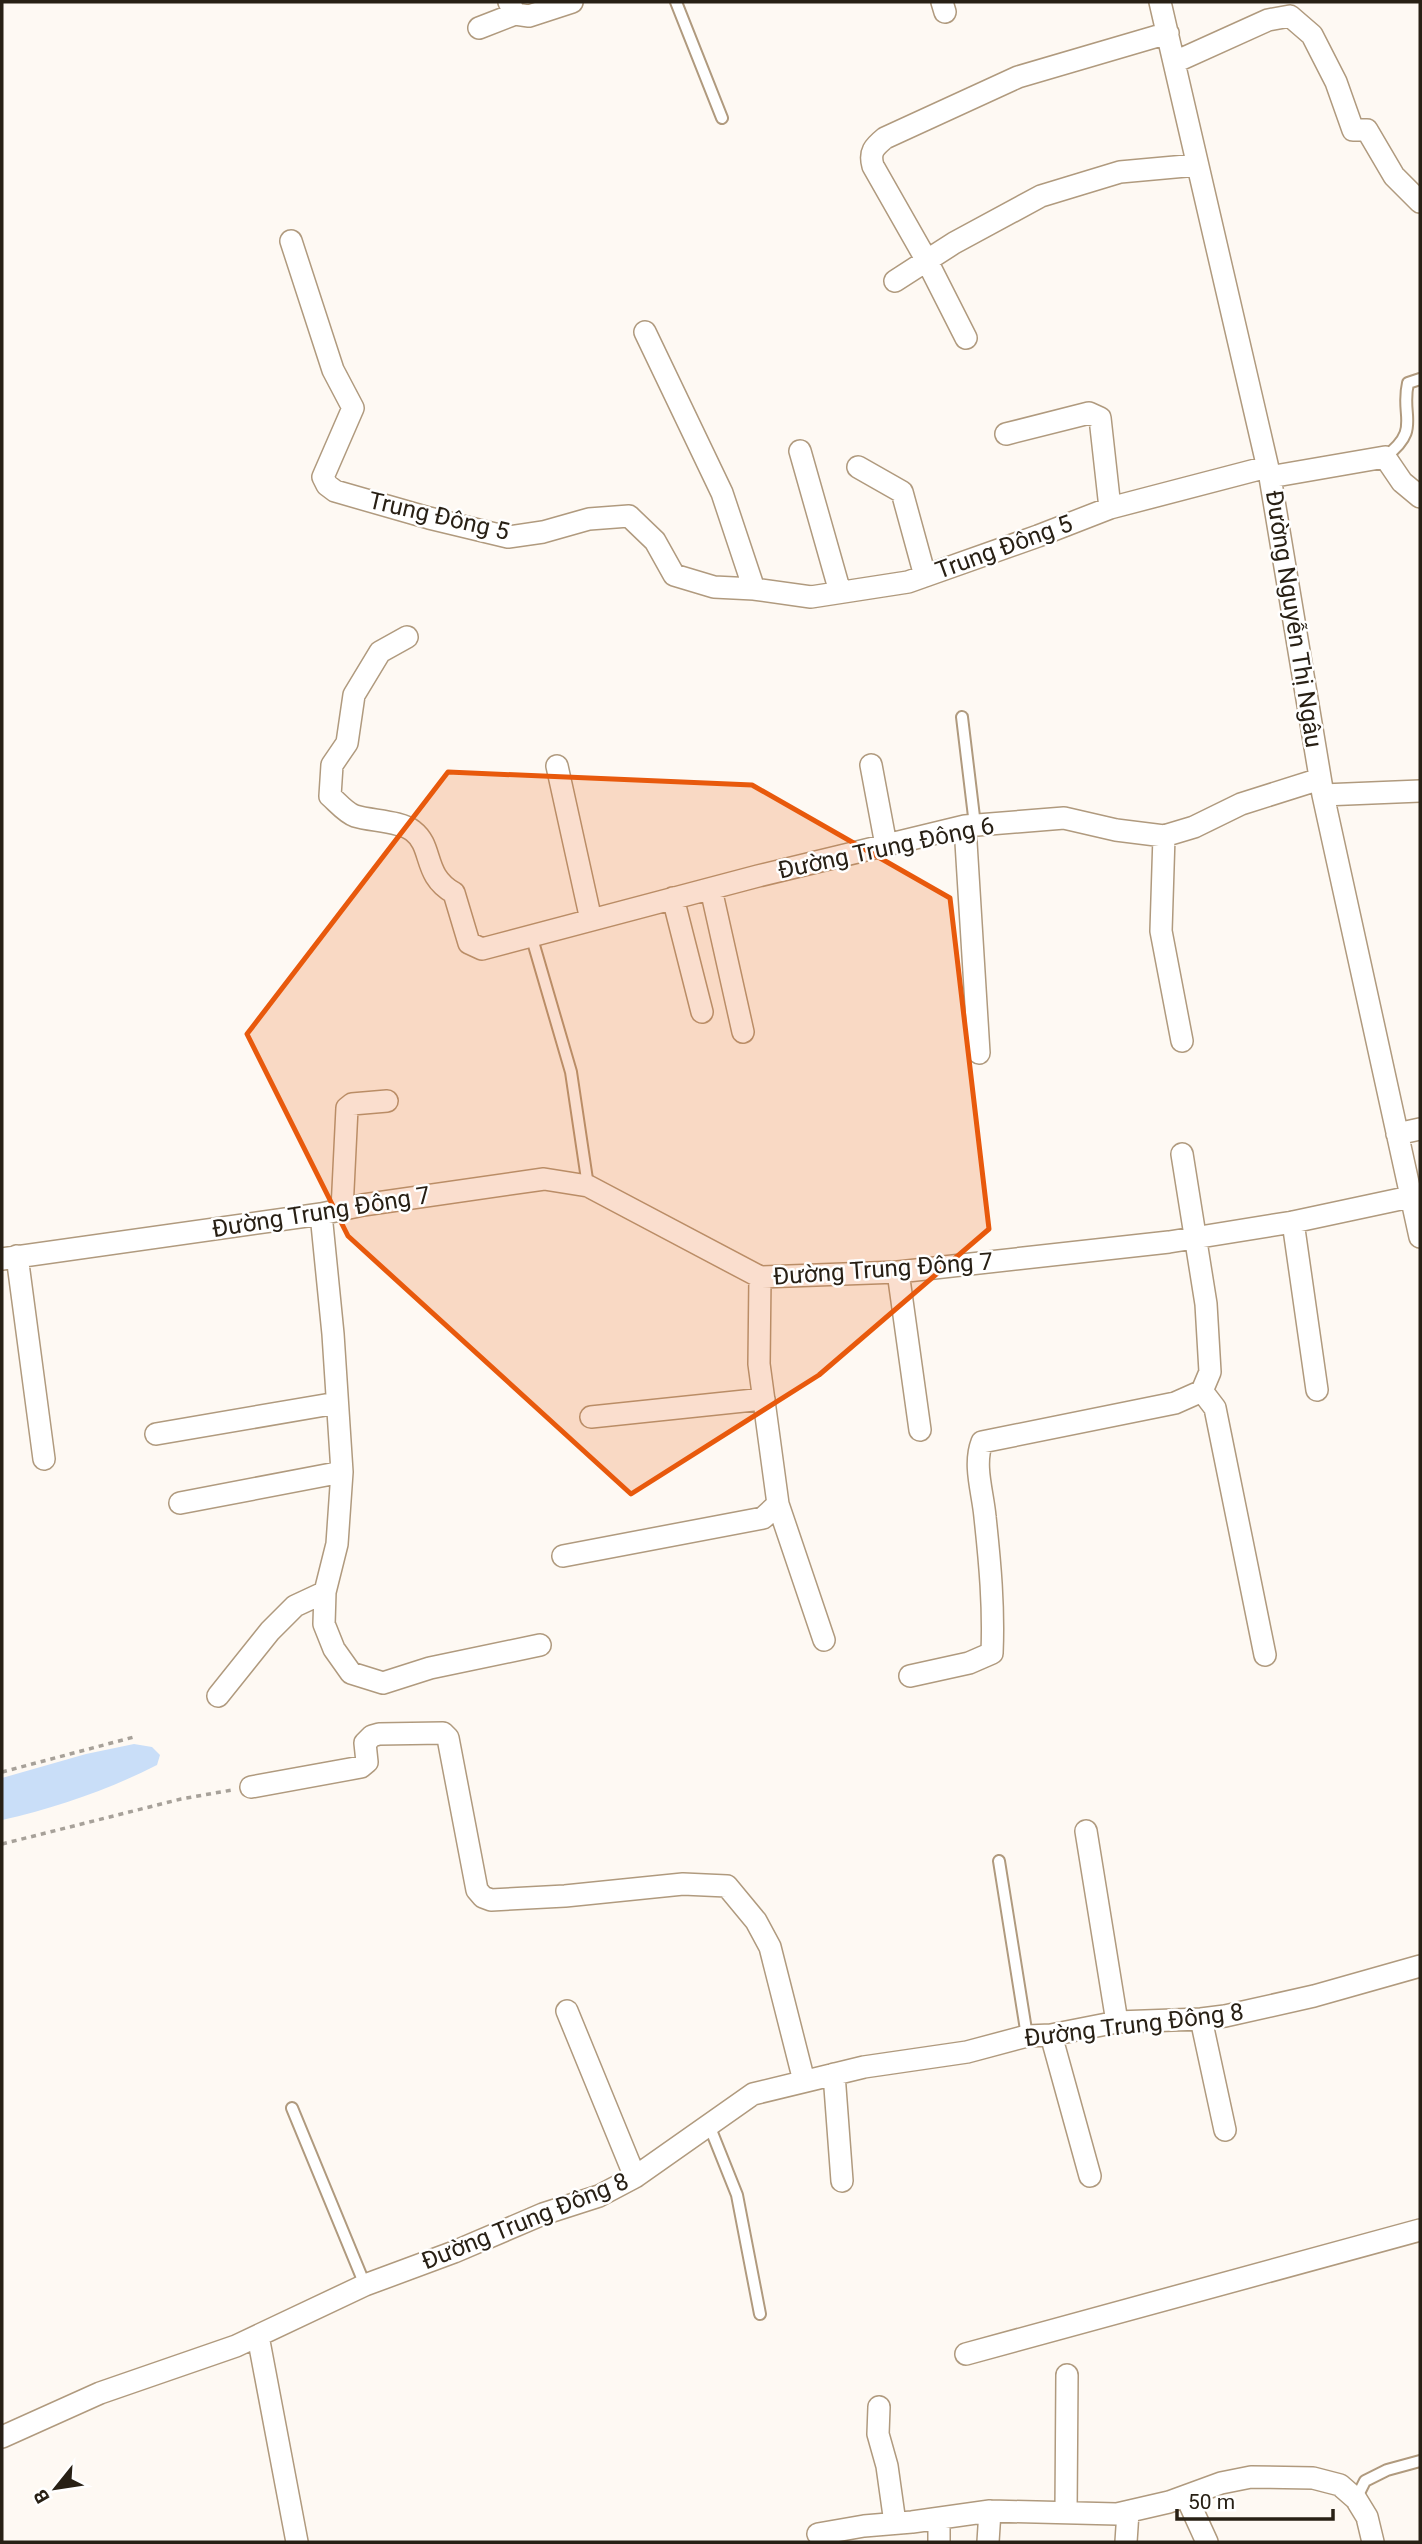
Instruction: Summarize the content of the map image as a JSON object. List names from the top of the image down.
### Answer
{
  "streets": {
    "street": [
      "Trung Đông 5",
      "Đường Nguyễn Thị Ngâu",
      "Đường Trung Đông 6",
      "Đường Trung Đông 7",
      "Đường Trung Đông 8"
    ]
  },
  "crossings": [
    ["Trung Đông 5", "Đường Nguyễn Thị Ngâu"],
    ["Đường Nguyễn Thị Ngâu", "Đường Trung Đông 6"],
    ["Đường Nguyễn Thị Ngâu", "Đường Trung Đông 7"]
  ],
  "scale_bar": "50 m",
  "north": "bottom left"
}
